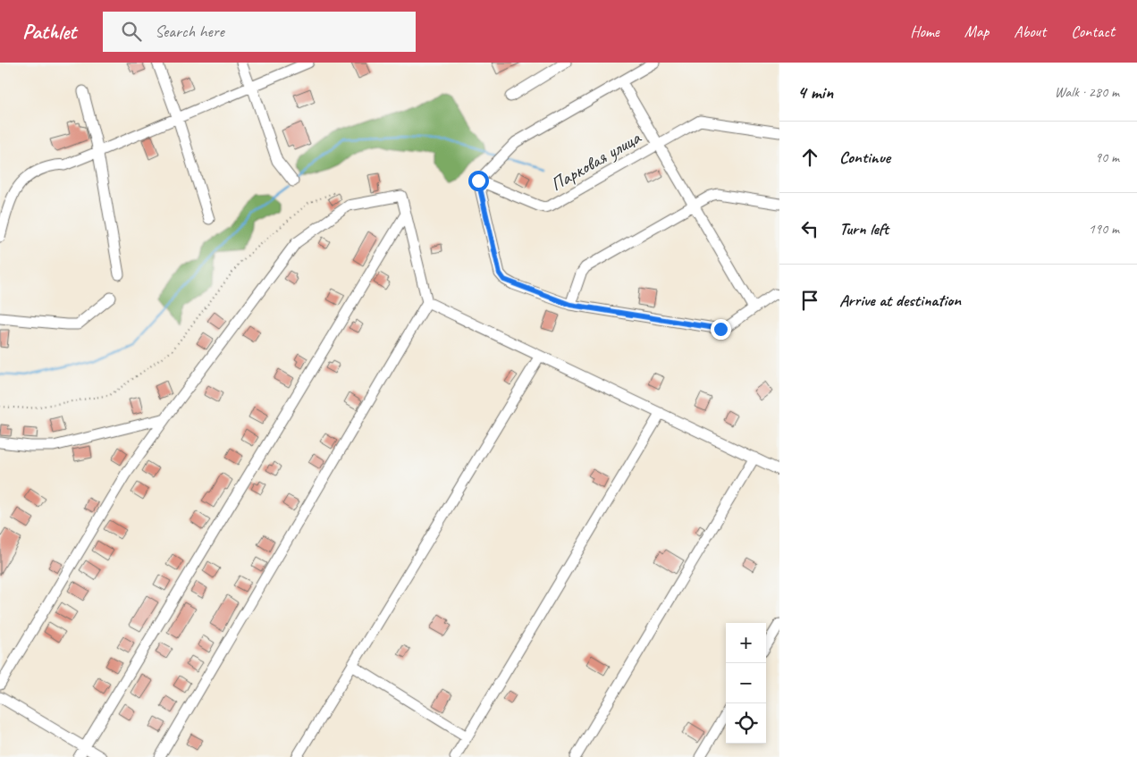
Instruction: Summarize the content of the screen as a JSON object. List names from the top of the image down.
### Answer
{
  "streets": {
    "street": ["Парковая улица"]
  },
  "page": {
    "header": "Pathlet",
    "search": "Search here",
    "nav": [
      "Home",
      "Map",
      "About",
      "Contact"
    ],
    "heading": ["4 min", "Walk · 280 m"],
    "list": [
      ["Continue", "90 m"],
      ["Turn left", "190 m"],
      "Arrive at destination"
    ],
    "map_buttons": ["+", "−"]
  }
}
